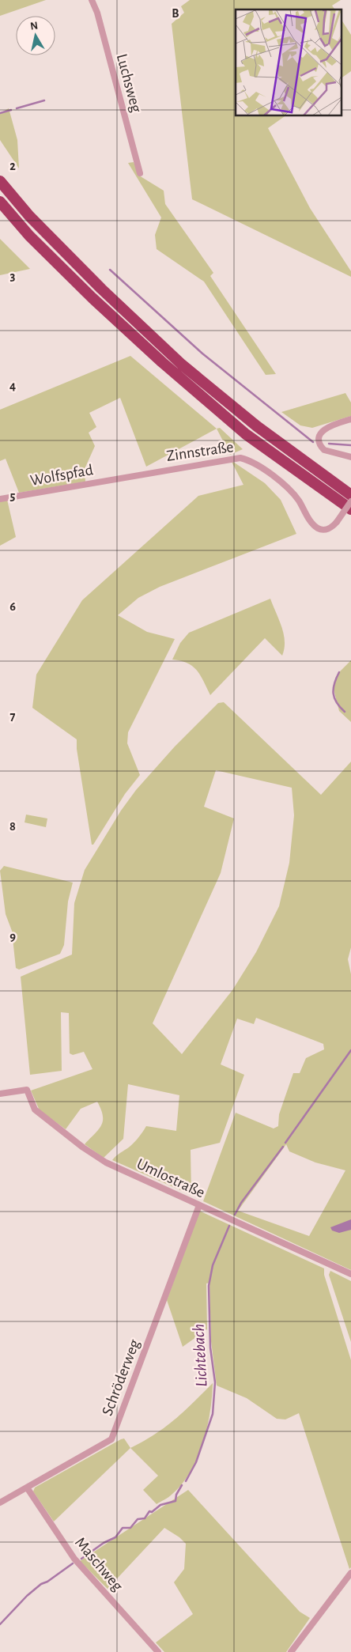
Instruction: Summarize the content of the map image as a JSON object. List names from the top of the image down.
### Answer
{
  "streets": {
    "street": [
      "Luchsweg",
      "Zinnstraße",
      "Wolfspfad",
      "Umlostraße",
      "Schröderweg",
      "Maschweg"
    ]
  },
  "crossings": [
    ["Zinnstraße", "Wolfspfad"],
    ["Umlostraße", "Schröderweg"],
    ["Schröderweg", "Maschweg"]
  ],
  "water": ["Lichtebach"],
  "north": "top",
  "grid": {
    "columns": ["B"],
    "rows": [
      "2",
      "3",
      "4",
      "5",
      "6",
      "7",
      "8",
      "9"
    ]
  }
}
